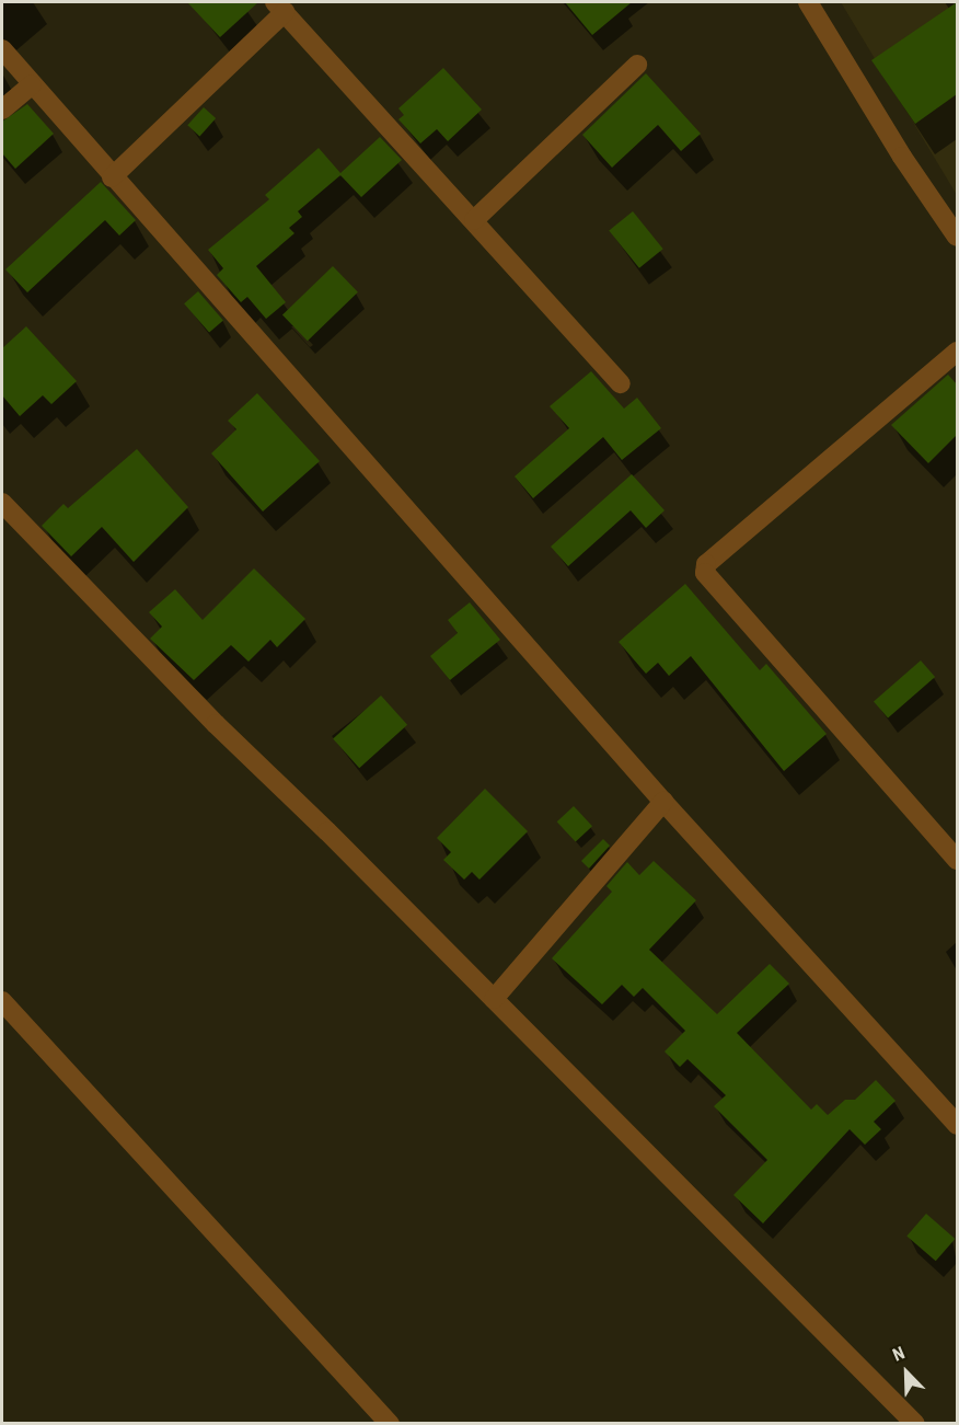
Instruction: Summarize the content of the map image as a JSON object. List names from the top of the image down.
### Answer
{
  "north": "top left"
}
